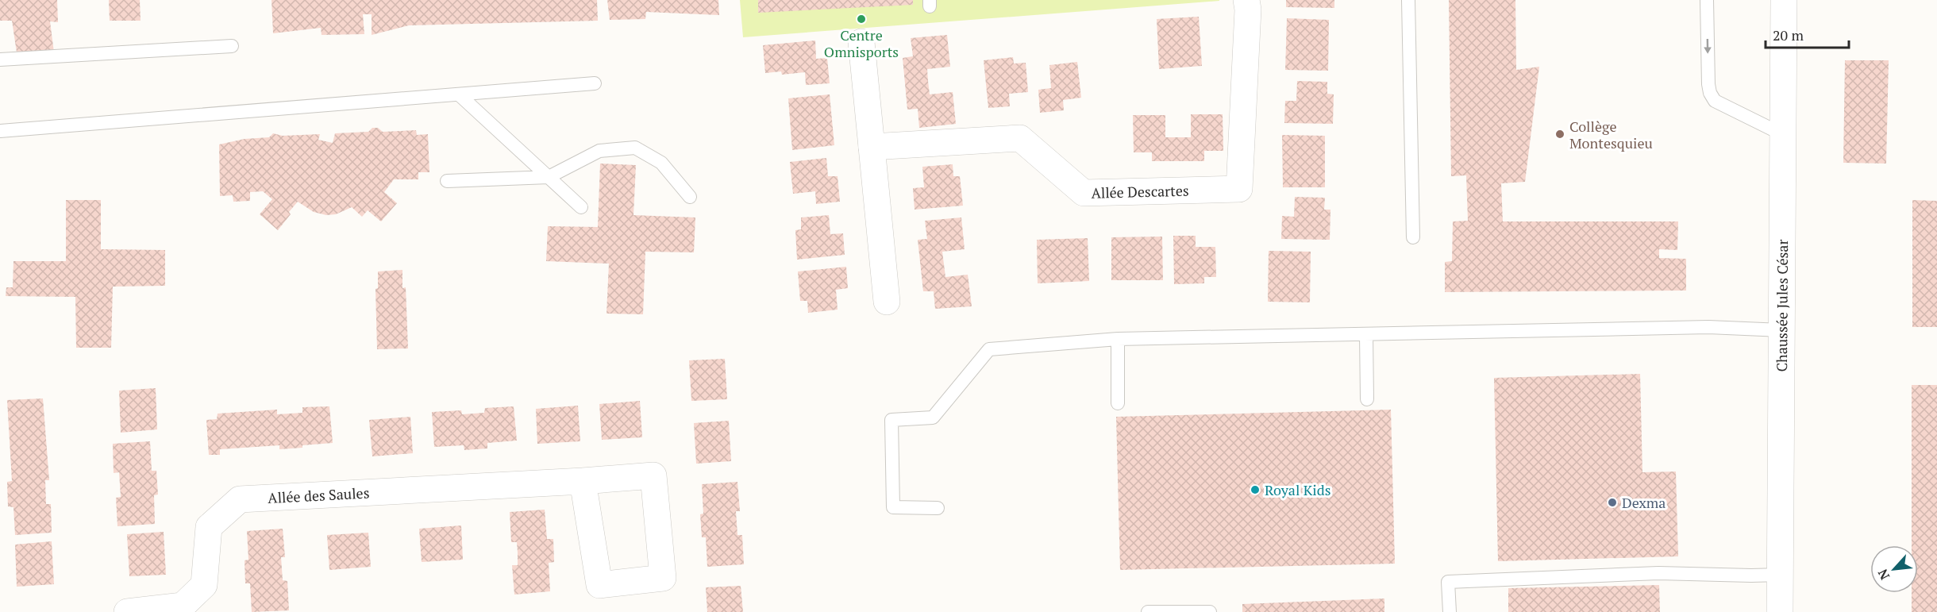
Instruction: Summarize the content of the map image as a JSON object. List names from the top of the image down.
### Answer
{
  "streets": {
    "street": ["Allée Descartes", "Chaussée Jules César", "Allée des Saules"]
  },
  "places": [
    "Centre Omnisports",
    "Collège Montesquieu",
    "Royal Kids",
    "Dexma"
  ],
  "scale_bar": "20 m",
  "north": "bottom left"
}
